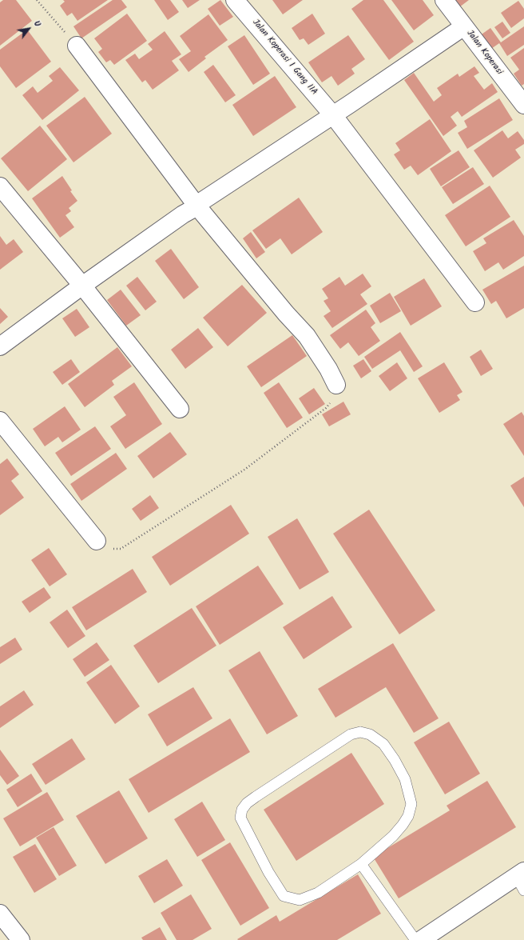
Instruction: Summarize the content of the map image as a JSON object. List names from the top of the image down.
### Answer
{
  "streets": {
    "street": ["Jalan Koperasi", "Jalan Koperasi 1 Gang IIA"]
  },
  "north": "top right"
}
